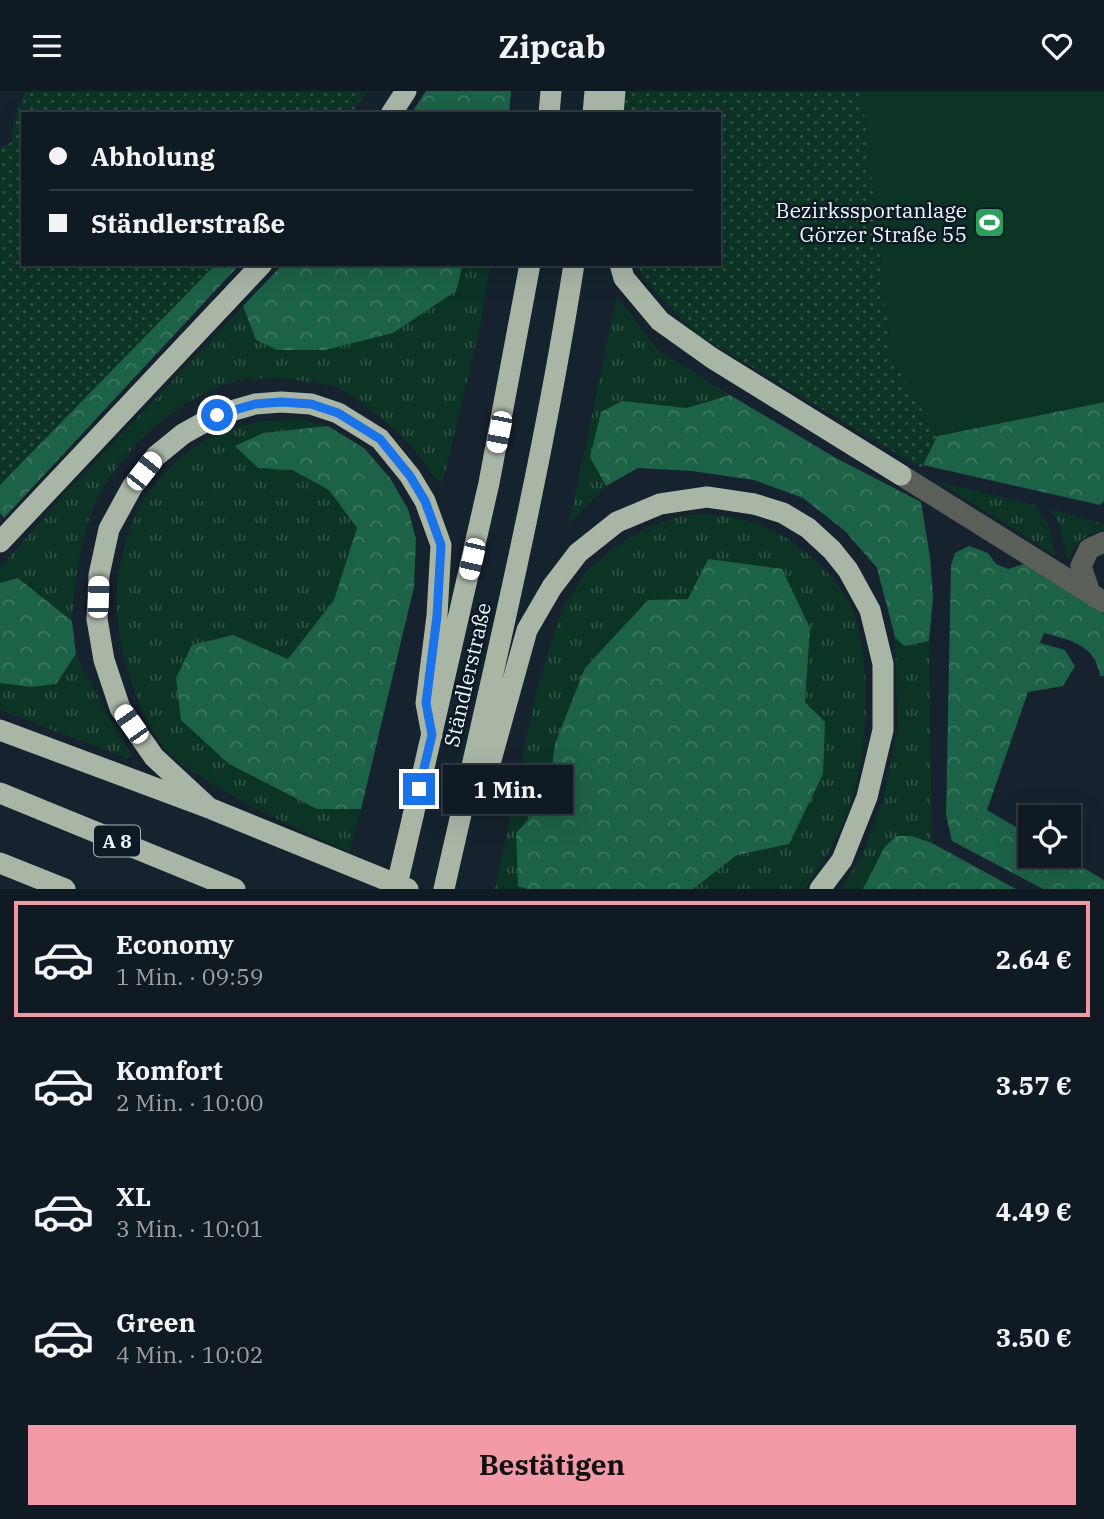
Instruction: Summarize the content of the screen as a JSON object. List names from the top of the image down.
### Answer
{
  "streets": {
    "highway": ["Ständlerstraße", "A 8"]
  },
  "places": {
    "sports": ["Bezirkssportanlage Görzer Straße 55"]
  },
  "page": {
    "header": "Zipcab",
    "banner": ["Abholung", "Ständlerstraße"],
    "bubble": "1 Min.",
    "list": [
      {
        "name": "Economy",
        "note": "1 Min. · 09:59",
        "value": "2.64 €"
      },
      {
        "name": "Komfort",
        "note": "2 Min. · 10:00",
        "value": "3.57 €"
      },
      {
        "name": "XL",
        "note": "3 Min. · 10:01",
        "value": "4.49 €"
      },
      {
        "name": "Green",
        "note": "4 Min. · 10:02",
        "value": "3.50 €"
      }
    ],
    "buttons": "Bestätigen"
  }
}
